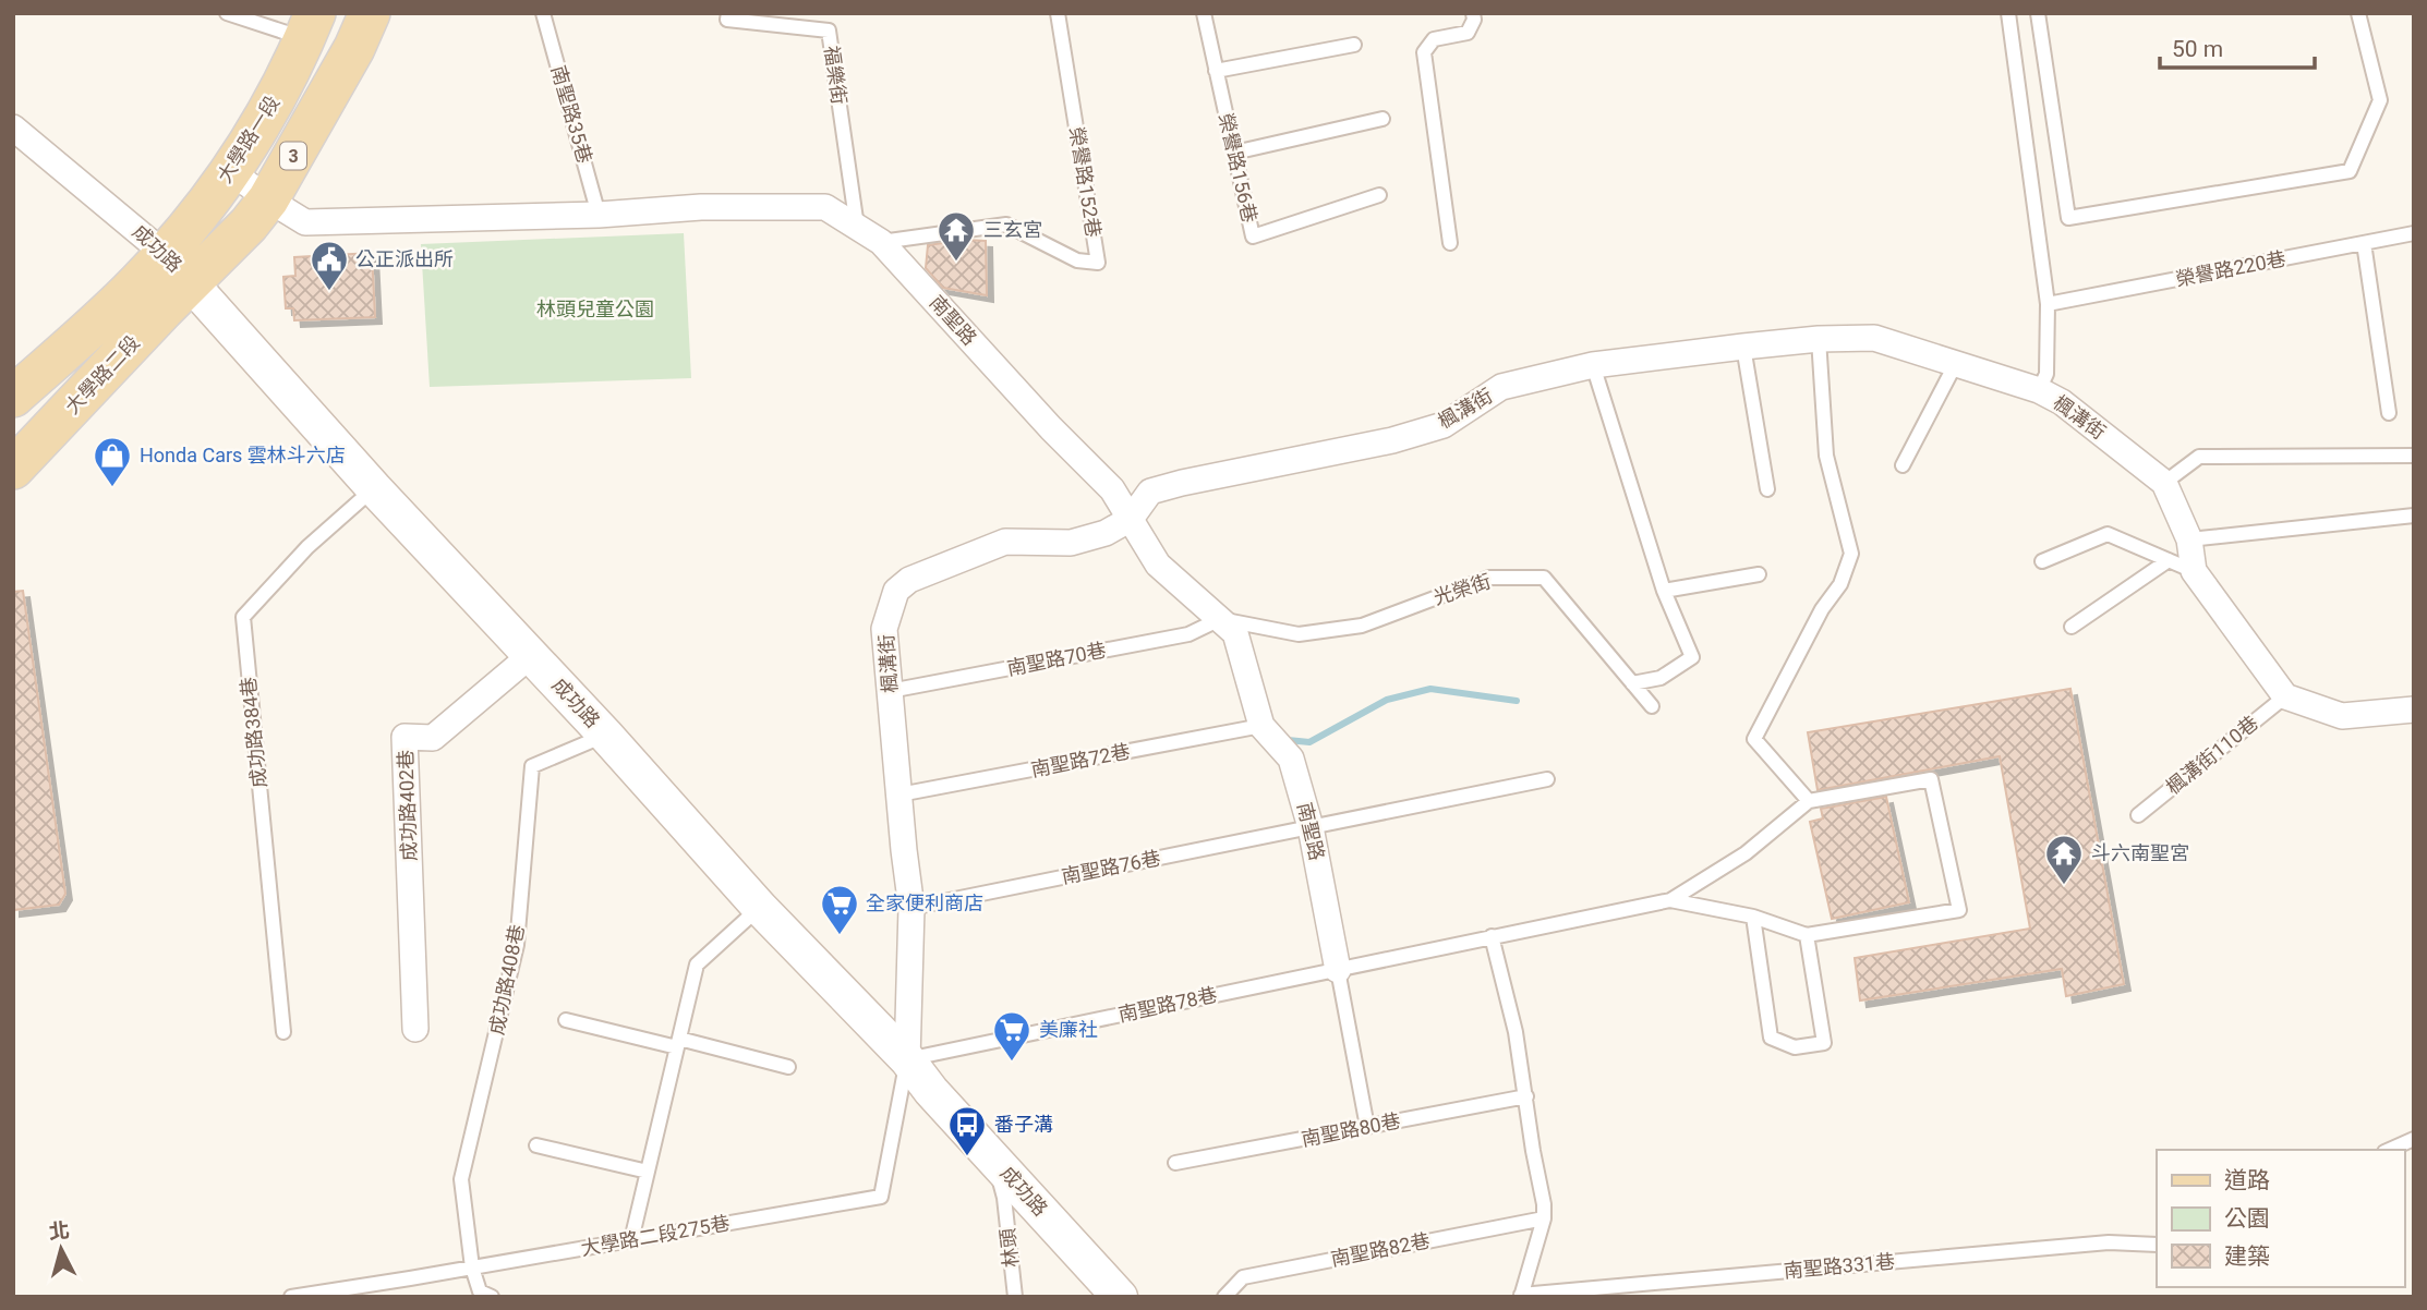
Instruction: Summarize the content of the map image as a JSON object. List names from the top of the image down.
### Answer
{
  "streets": {
    "main road": [
      "大學路一段",
      "3",
      "成功路",
      "大學路二段"
    ],
    "street": ["南聖路", "楓溝街", "成功路402巷"],
    "lane": [
      "福樂街",
      "南聖路35巷",
      "榮譽路156巷",
      "榮譽路152巷",
      "榮譽路220巷",
      "光榮街",
      "南聖路70巷",
      "成功路384巷",
      "楓溝街110巷",
      "南聖路72巷",
      "南聖路76巷",
      "成功路408巷",
      "南聖路78巷",
      "南聖路80巷",
      "大學路二段275巷",
      "林頭",
      "南聖路82巷",
      "南聖路331巷"
    ]
  },
  "crossings": [
    ["福樂街", "南聖路"],
    ["南聖路35巷", "南聖路"],
    ["大學路一段", "成功路"],
    ["大學路一段", "南聖路"],
    ["大學路一段", "大學路二段"],
    ["3", "成功路"],
    ["3", "南聖路"],
    ["3", "大學路二段"],
    ["榮譽路152巷", "南聖路"],
    ["成功路", "大學路二段"],
    ["成功路", "楓溝街"],
    ["成功路", "成功路384巷"],
    ["成功路", "成功路402巷"],
    ["成功路", "成功路408巷"],
    ["成功路", "南聖路78巷"],
    ["成功路", "大學路二段275巷"],
    ["成功路", "林頭"],
    ["南聖路", "楓溝街"],
    ["南聖路", "光榮街"],
    ["南聖路", "南聖路70巷"],
    ["南聖路", "南聖路72巷"],
    ["南聖路", "南聖路76巷"],
    ["南聖路", "南聖路78巷"],
    ["楓溝街", "南聖路70巷"],
    ["楓溝街", "楓溝街110巷"],
    ["楓溝街", "南聖路72巷"],
    ["楓溝街", "南聖路76巷"],
    ["楓溝街", "南聖路78巷"],
    ["楓溝街", "大學路二段275巷"],
    ["光榮街", "南聖路70巷"],
    ["成功路408巷", "大學路二段275巷"],
    ["南聖路78巷", "大學路二段275巷"]
  ],
  "parks": ["林頭兒童公園"],
  "places": {
    "temple": ["三玄宮", "斗六南聖宮"],
    "public building": ["公正派出所"],
    "shop": ["Honda Cars 雲林斗六店"],
    "supermarket": ["全家便利商店", "美廉社"],
    "bus stop": ["番子溝"]
  },
  "legend": ["道路", "公園", "建築"],
  "scale_bar": "50 m",
  "north": "top"
}
